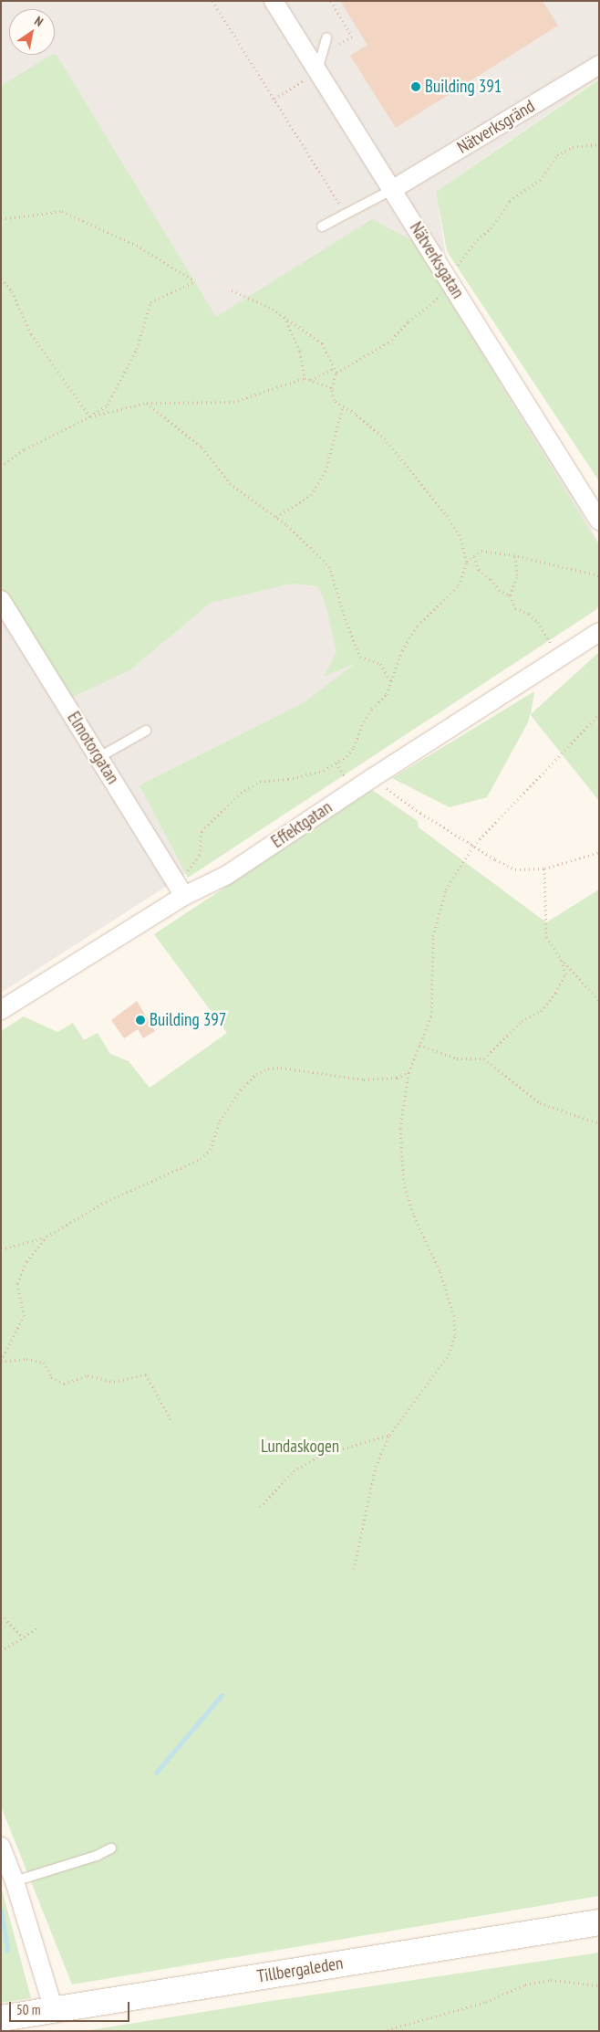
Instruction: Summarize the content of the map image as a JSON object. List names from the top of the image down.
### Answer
{
  "streets": {
    "main road": ["Tillbergaleden"],
    "street": [
      "Nätverksgränd",
      "Nätverksgatan",
      "Elmotorgatan",
      "Effektgatan"
    ]
  },
  "crossings": [
    ["Nätverksgränd", "Nätverksgatan"],
    ["Elmotorgatan", "Effektgatan"]
  ],
  "parks": ["Lundaskogen"],
  "places": ["Building 391", "Building 397"],
  "scale_bar": "50 m",
  "north": "top right"
}
